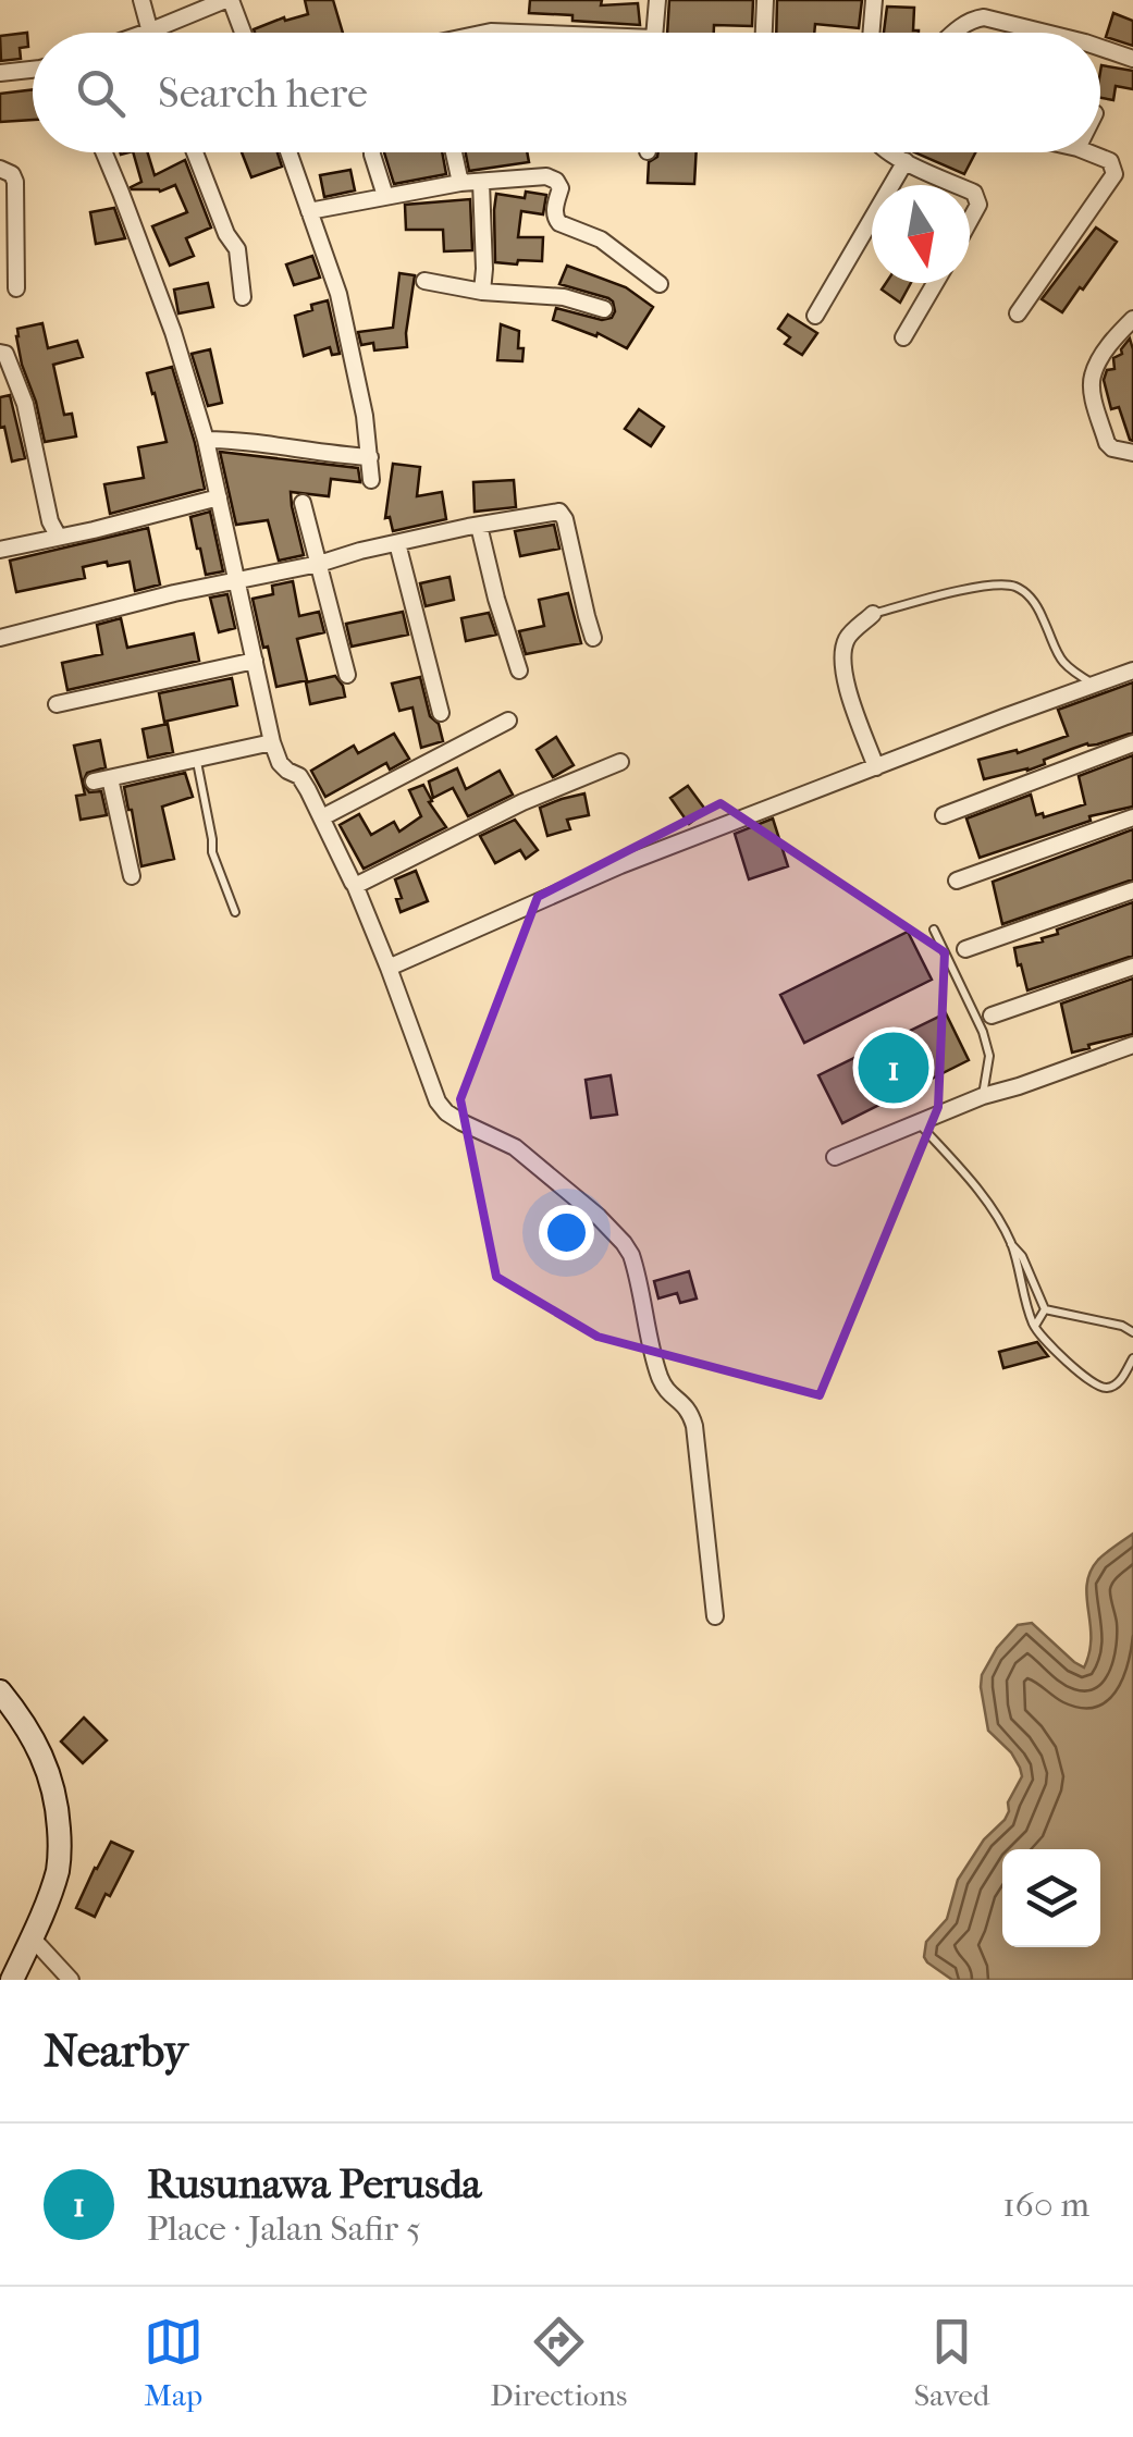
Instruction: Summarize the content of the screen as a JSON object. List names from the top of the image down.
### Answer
{
  "north": "bottom",
  "page": {
    "search": "Search here",
    "pins": "1",
    "heading": "Nearby",
    "list": [
      {
        "mark": "1",
        "name": "Rusunawa Perusda",
        "note": "Place · Jalan Safir 5",
        "value": "160 m"
      }
    ],
    "nav": ["Map", "Directions", "Saved"]
  }
}
